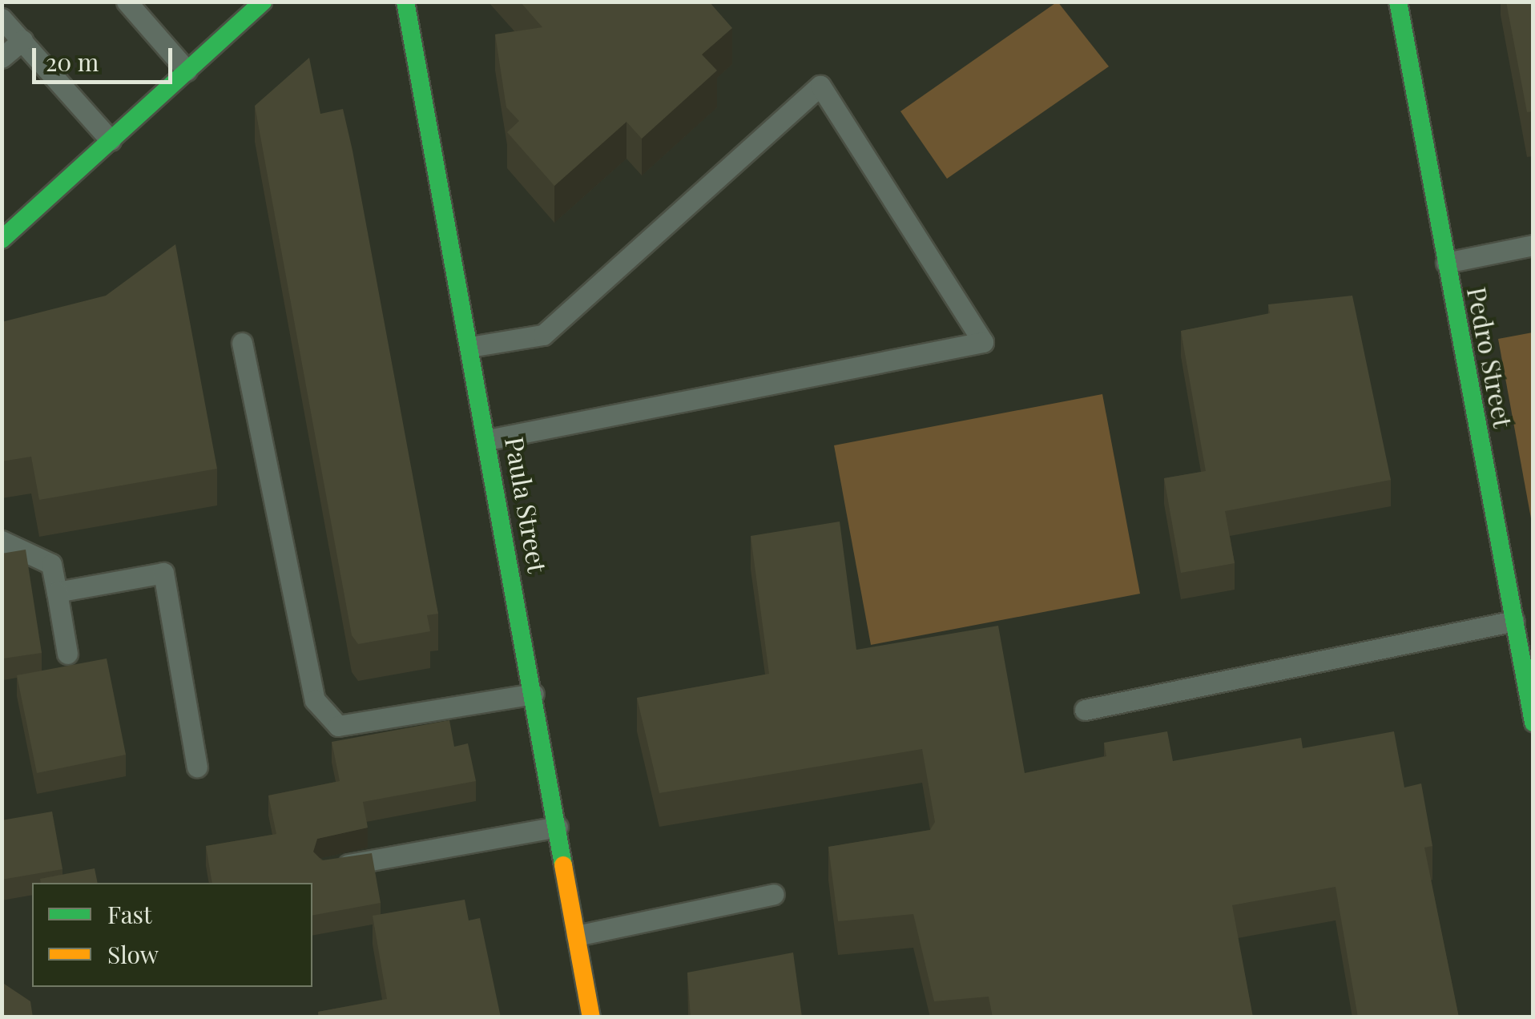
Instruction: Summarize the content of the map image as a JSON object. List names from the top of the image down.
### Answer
{
  "streets": {
    "street": ["Pedro Street", "Paula Street"]
  },
  "legend": ["Fast", "Slow"],
  "scale_bar": "20 m"
}
